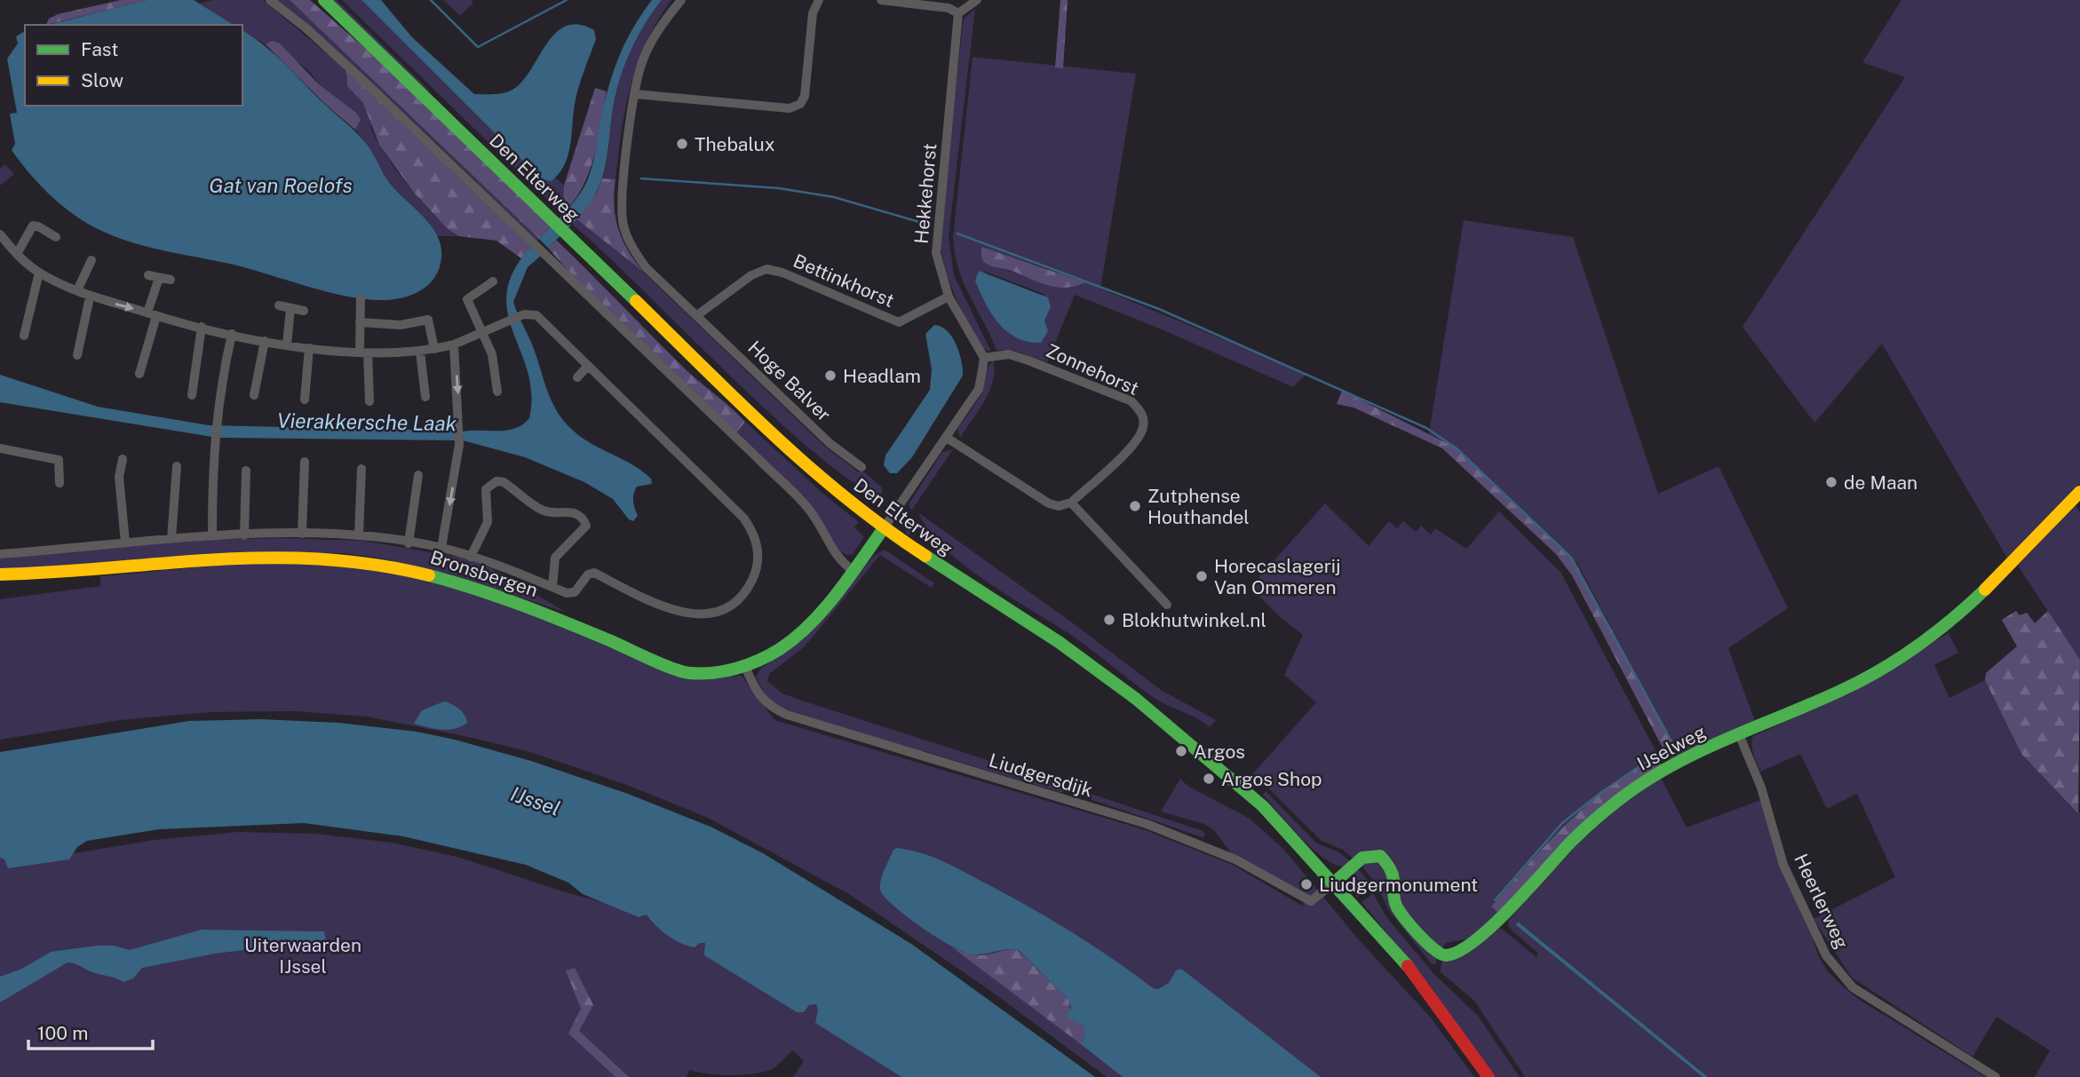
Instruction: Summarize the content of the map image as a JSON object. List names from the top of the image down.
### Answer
{
  "streets": {
    "street": [
      "Den Elterweg",
      "Hekkehorst",
      "Bettinkhorst",
      "Zonnehorst",
      "Hoge Balver",
      "Bronsbergen",
      "IJselweg",
      "Liudgersdijk",
      "Heerlerweg"
    ]
  },
  "crossings": [
    ["Den Elterweg", "Bronsbergen"],
    ["Den Elterweg", "IJselweg"],
    ["Den Elterweg", "Liudgersdijk"],
    ["Hekkehorst", "Bettinkhorst"],
    ["Hekkehorst", "Zonnehorst"],
    ["Bettinkhorst", "Hoge Balver"],
    ["Bronsbergen", "Liudgersdijk"],
    ["IJselweg", "Liudgersdijk"],
    ["IJselweg", "Heerlerweg"]
  ],
  "water": ["Gat van Roelofs", "Vierakkersche Laak", "IJssel"],
  "parks": ["Uiterwaarden IJssel"],
  "places": [
    "Thebalux",
    "Headlam",
    "de Maan",
    "Zutphense Houthandel",
    "Horecaslagerij Van Ommeren",
    "Blokhutwinkel.nl",
    "Argos",
    "Argos Shop",
    "Liudgermonument"
  ],
  "legend": ["Fast", "Slow"],
  "scale_bar": "100 m"
}
